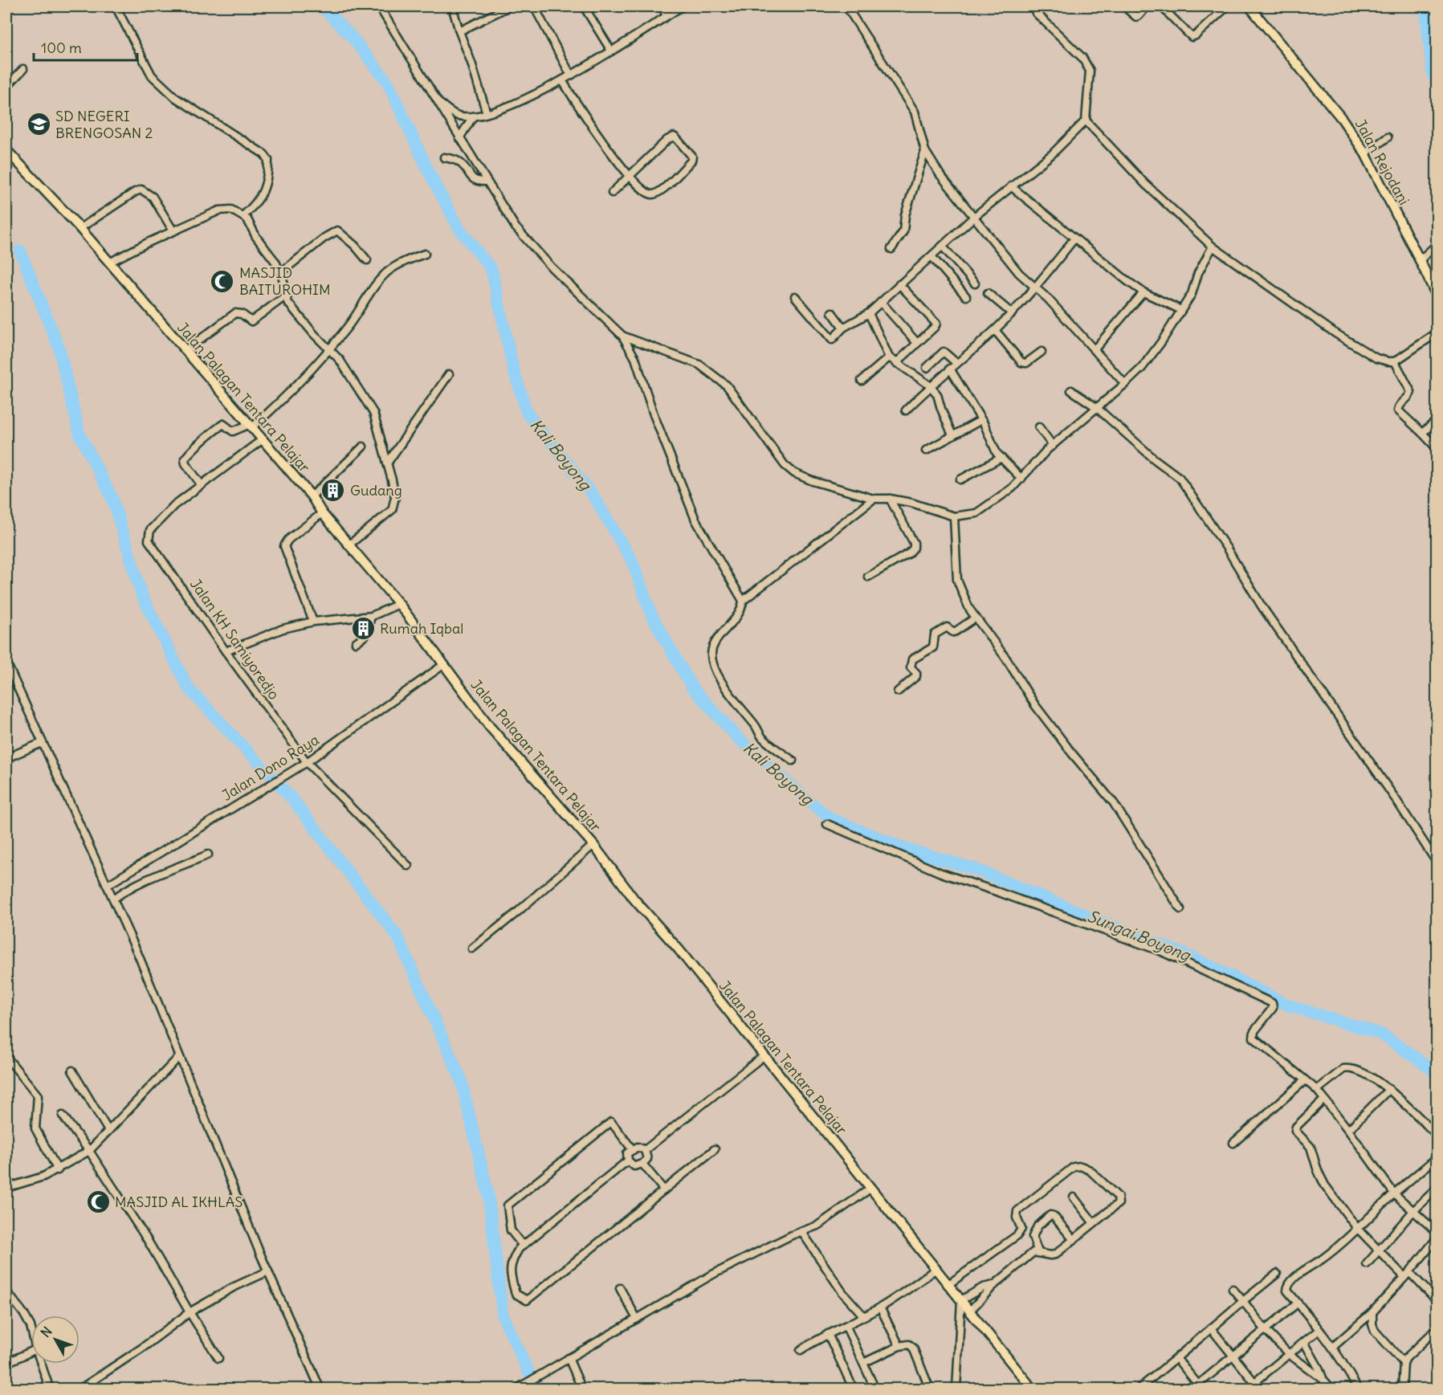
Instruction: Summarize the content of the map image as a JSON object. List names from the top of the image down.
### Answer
{
  "streets": {
    "main road": ["Jalan Rejodani", "Jalan Palagan Tentara Pelajar"],
    "street": ["Jalan KH Samiyoredjo", "Jalan Dono Raya"]
  },
  "crossings": [
    ["Jalan Palagan Tentara Pelajar", "Jalan KH Samiyoredjo"],
    ["Jalan Palagan Tentara Pelajar", "Jalan Dono Raya"],
    ["Jalan KH Samiyoredjo", "Jalan Dono Raya"]
  ],
  "water": ["Kali Boyong", "Sungai Boyong"],
  "places": {
    "school or university": ["SD NEGERI BRENGOSAN 2"],
    "mosque": ["MASJID BAITUROHIM", "MASJID AL IKHLAS"],
    "building": ["Gudang", "Rumah Iqbal"]
  },
  "scale_bar": "100 m",
  "north": "top left"
}
